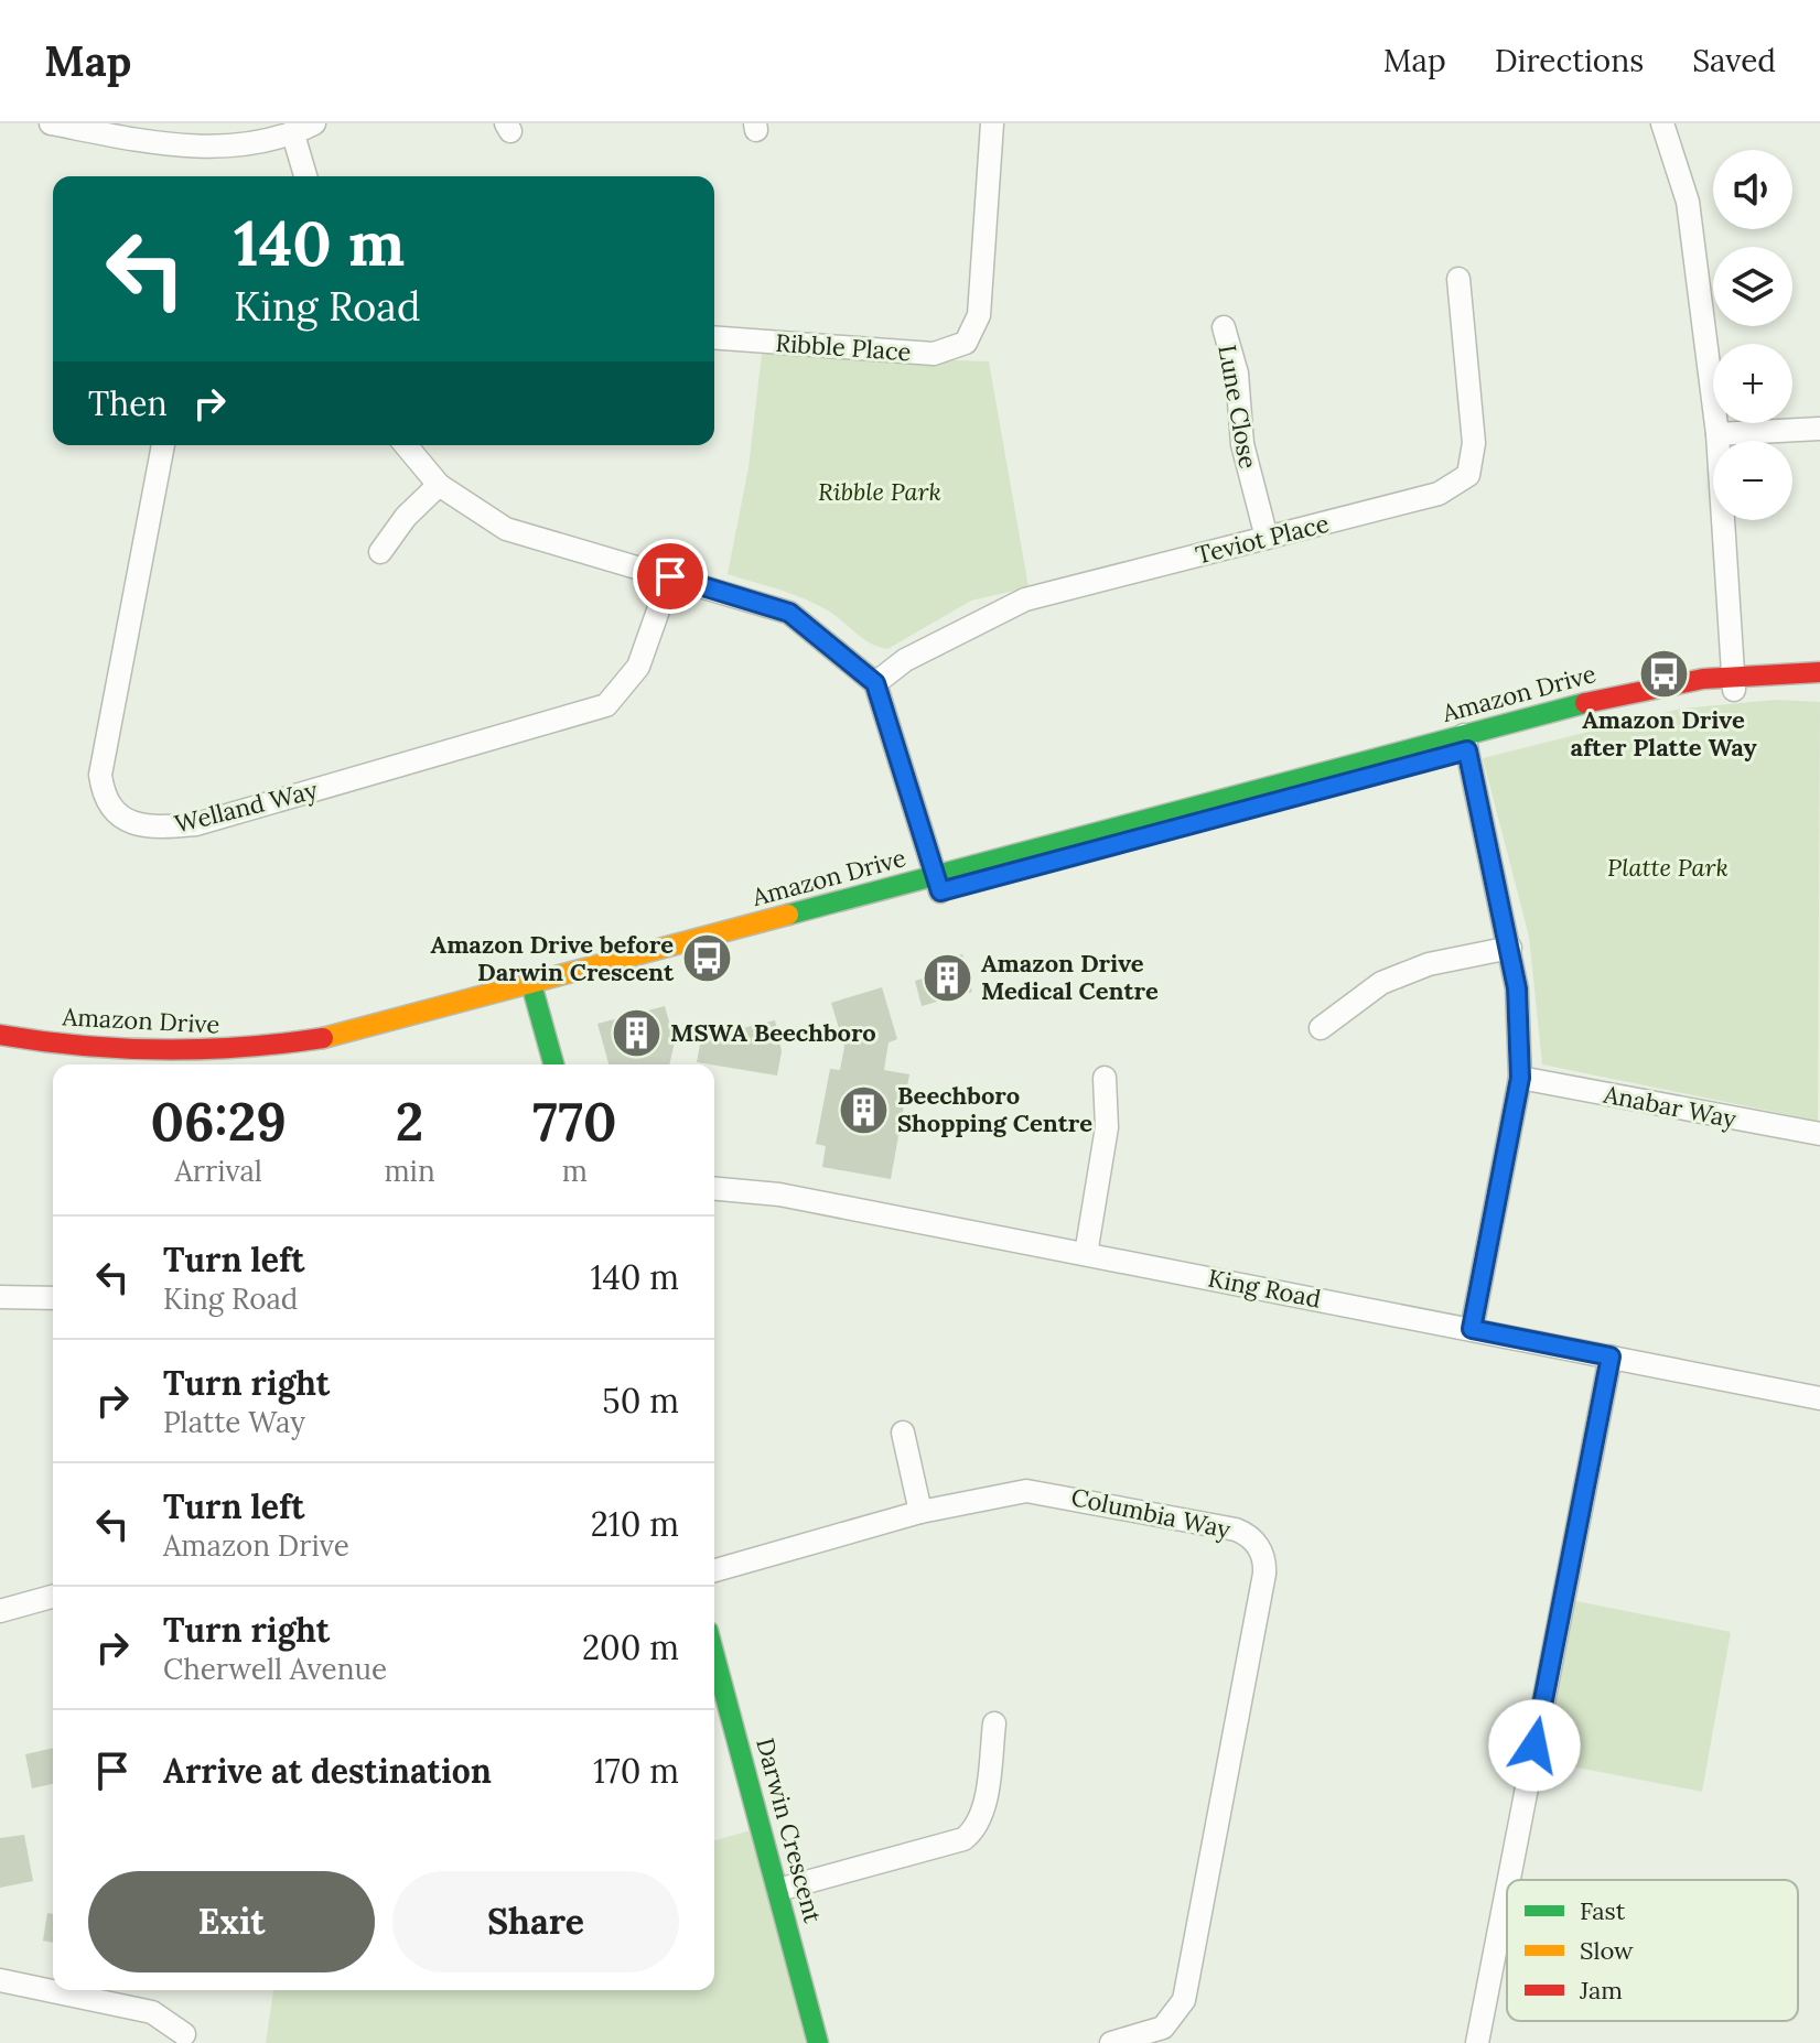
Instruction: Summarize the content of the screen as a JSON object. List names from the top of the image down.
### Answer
{
  "streets": {
    "street": [
      "Ribble Place",
      "Lune Close",
      "Teviot Place",
      "Amazon Drive",
      "Welland Way",
      "Anabar Way",
      "King Road",
      "Columbia Way",
      "Darwin Crescent"
    ]
  },
  "crossings": [
    ["Lune Close", "Teviot Place"]
  ],
  "parks": ["Ribble Park", "Platte Park"],
  "places": {
    "bus stop": ["Amazon Drive after Platte Way", "Amazon Drive before Darwin Crescent"],
    "building": ["Amazon Drive Medical Centre", "MSWA Beechboro", "Beechboro Shopping Centre"]
  },
  "legend": ["Fast", "Slow", "Jam"],
  "page": {
    "header": "Map",
    "nav": ["Map", "Directions", "Saved"],
    "map_buttons": ["+", "−"],
    "turn": ["140 m", "King Road"],
    "then": "Then",
    "eta": [
      "06:29",
      "Arrival",
      "2",
      "min",
      "770",
      "m"
    ],
    "list": [
      {
        "name": "Turn left",
        "note": "King Road",
        "value": "140 m"
      },
      {
        "name": "Turn right",
        "note": "Platte Way",
        "value": "50 m"
      },
      {
        "name": "Turn left",
        "note": "Amazon Drive",
        "value": "210 m"
      },
      {
        "name": "Turn right",
        "note": "Cherwell Avenue",
        "value": "200 m"
      },
      {
        "name": "Arrive at destination",
        "value": "170 m"
      }
    ],
    "buttons": ["Exit", "Share"]
  }
}
